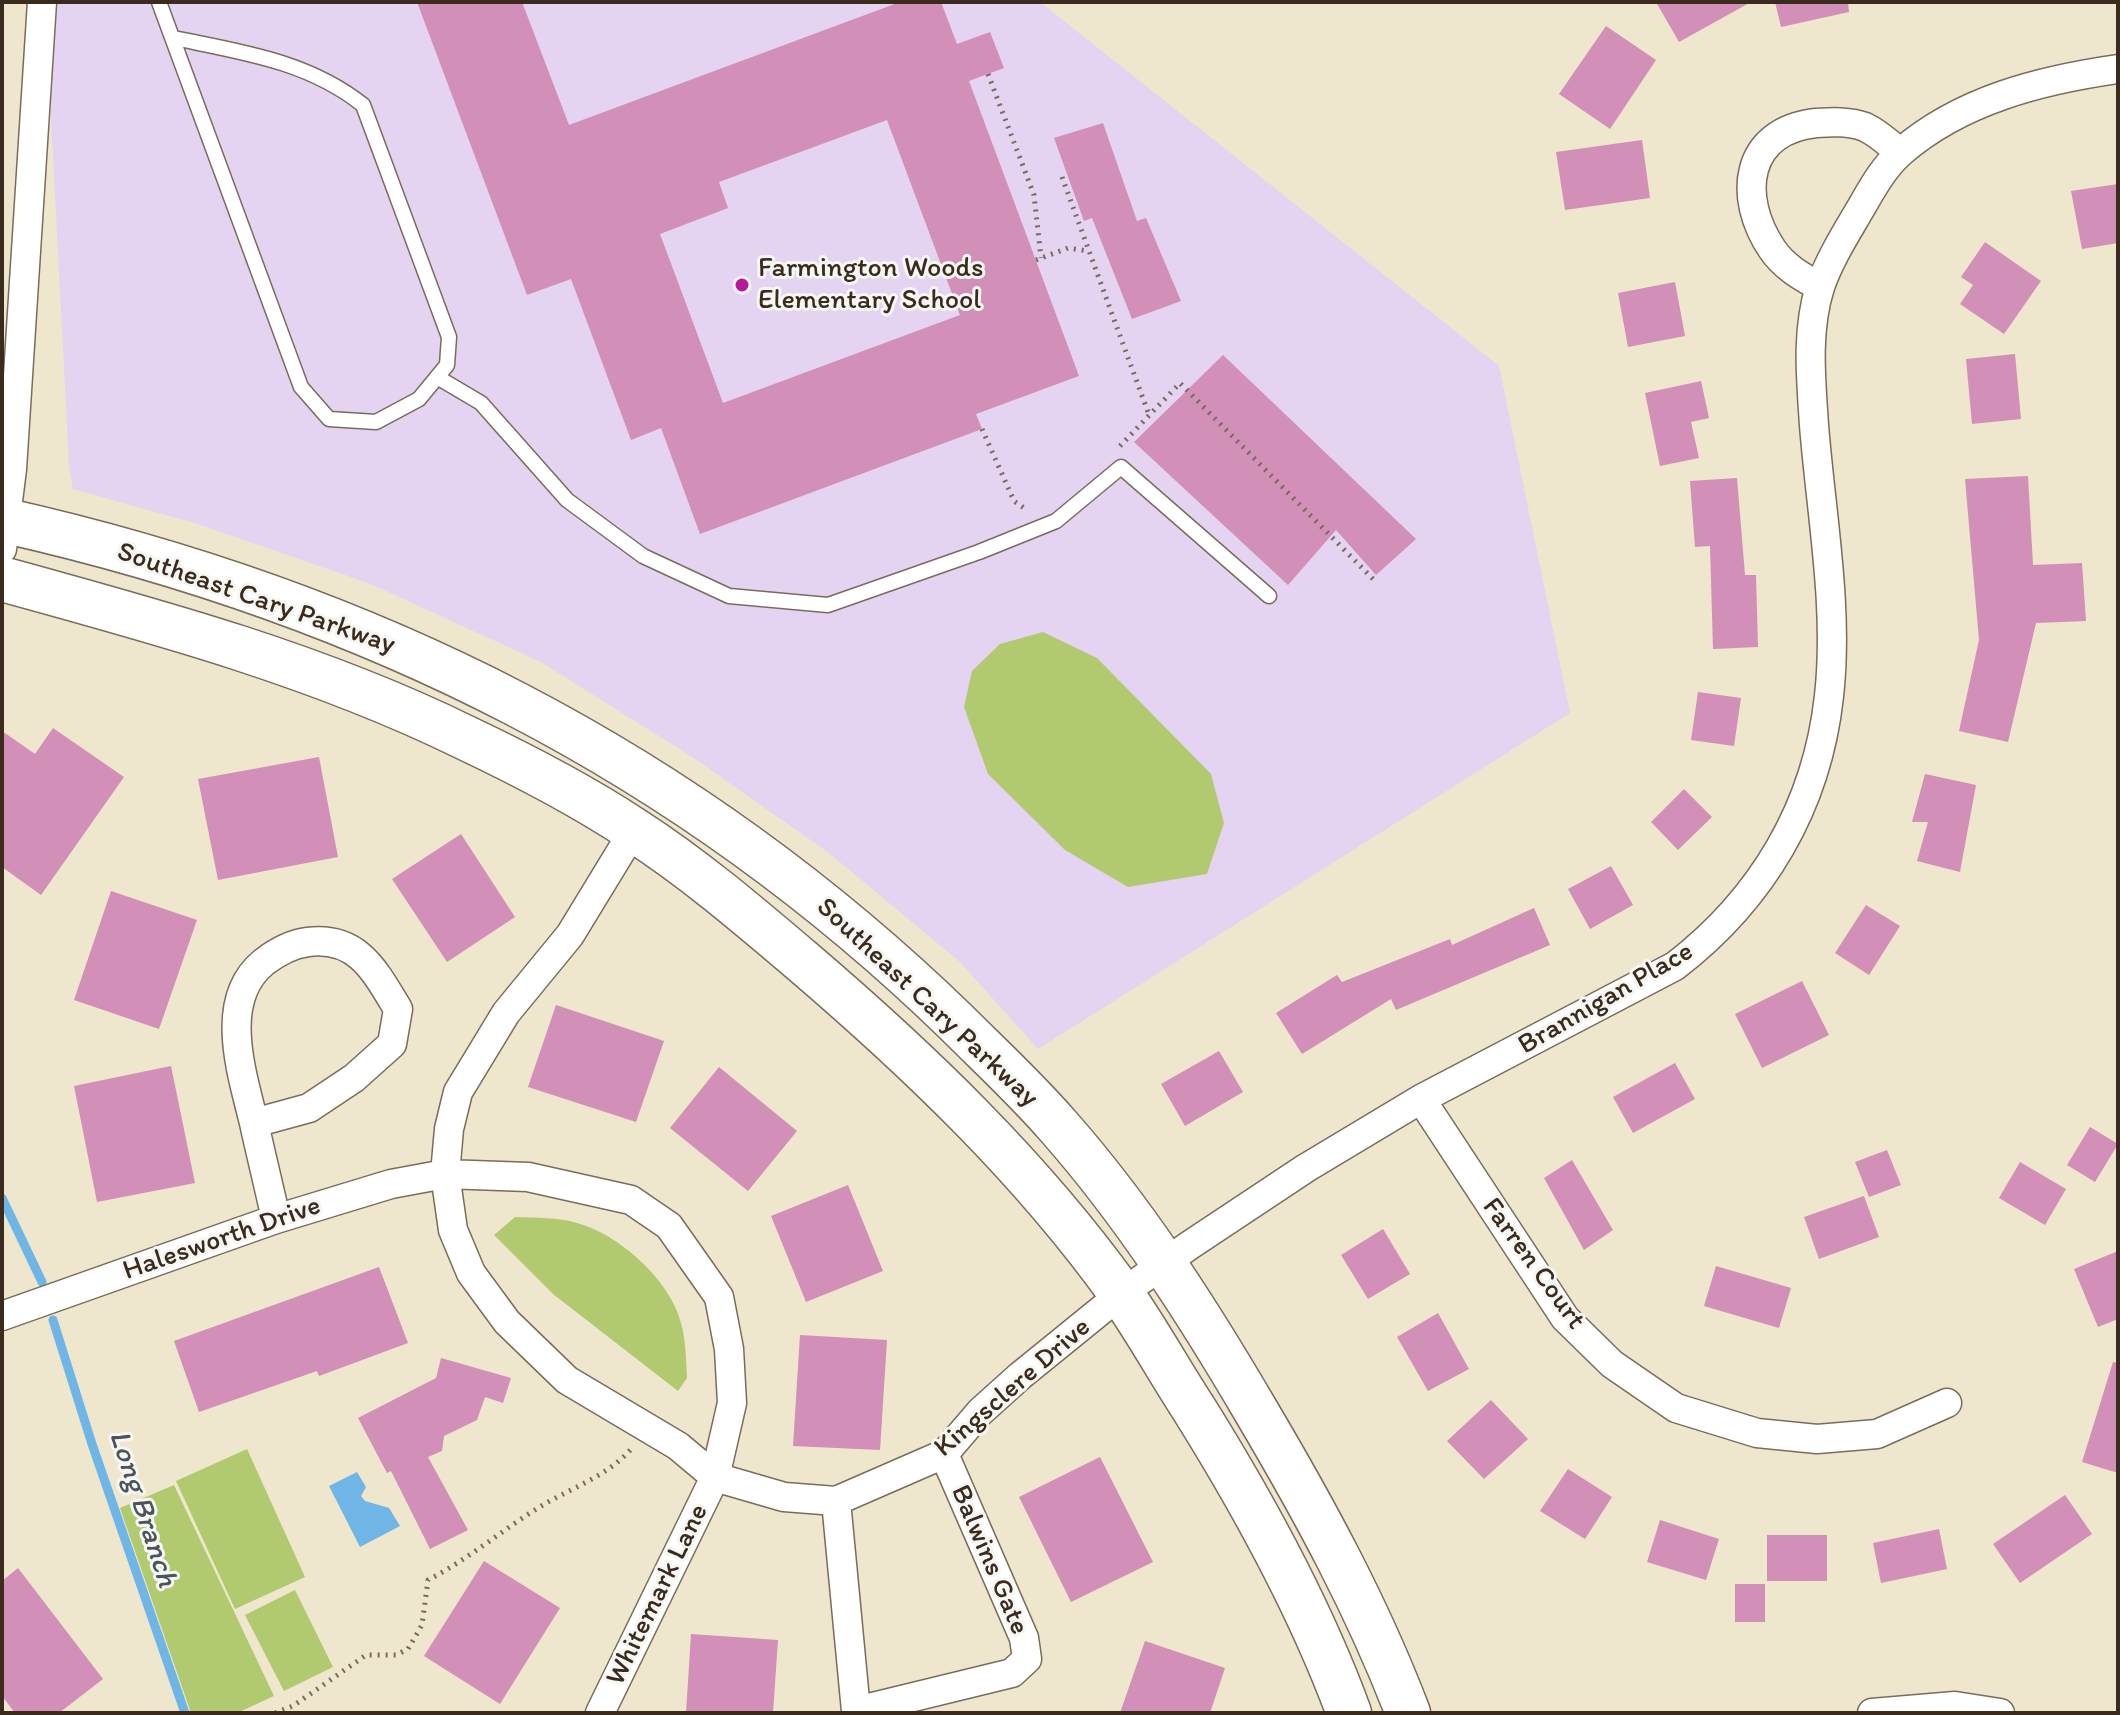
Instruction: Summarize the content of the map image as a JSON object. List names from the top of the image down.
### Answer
{
  "streets": {
    "main road": ["Southeast Cary Parkway"],
    "street": [
      "Brannigan Place",
      "Halesworth Drive",
      "Farren Court",
      "Kingsclere Drive",
      "Balwins Gate",
      "Whitemark Lane"
    ]
  },
  "crossings": [
    ["Southeast Cary Parkway", "Brannigan Place"],
    ["Southeast Cary Parkway", "Kingsclere Drive"],
    ["Brannigan Place", "Farren Court"],
    ["Brannigan Place", "Kingsclere Drive"],
    ["Halesworth Drive", "Kingsclere Drive"],
    ["Kingsclere Drive", "Balwins Gate"],
    ["Kingsclere Drive", "Whitemark Lane"]
  ],
  "water": ["Long Branch"],
  "places": ["Farmington Woods Elementary School"]
}
